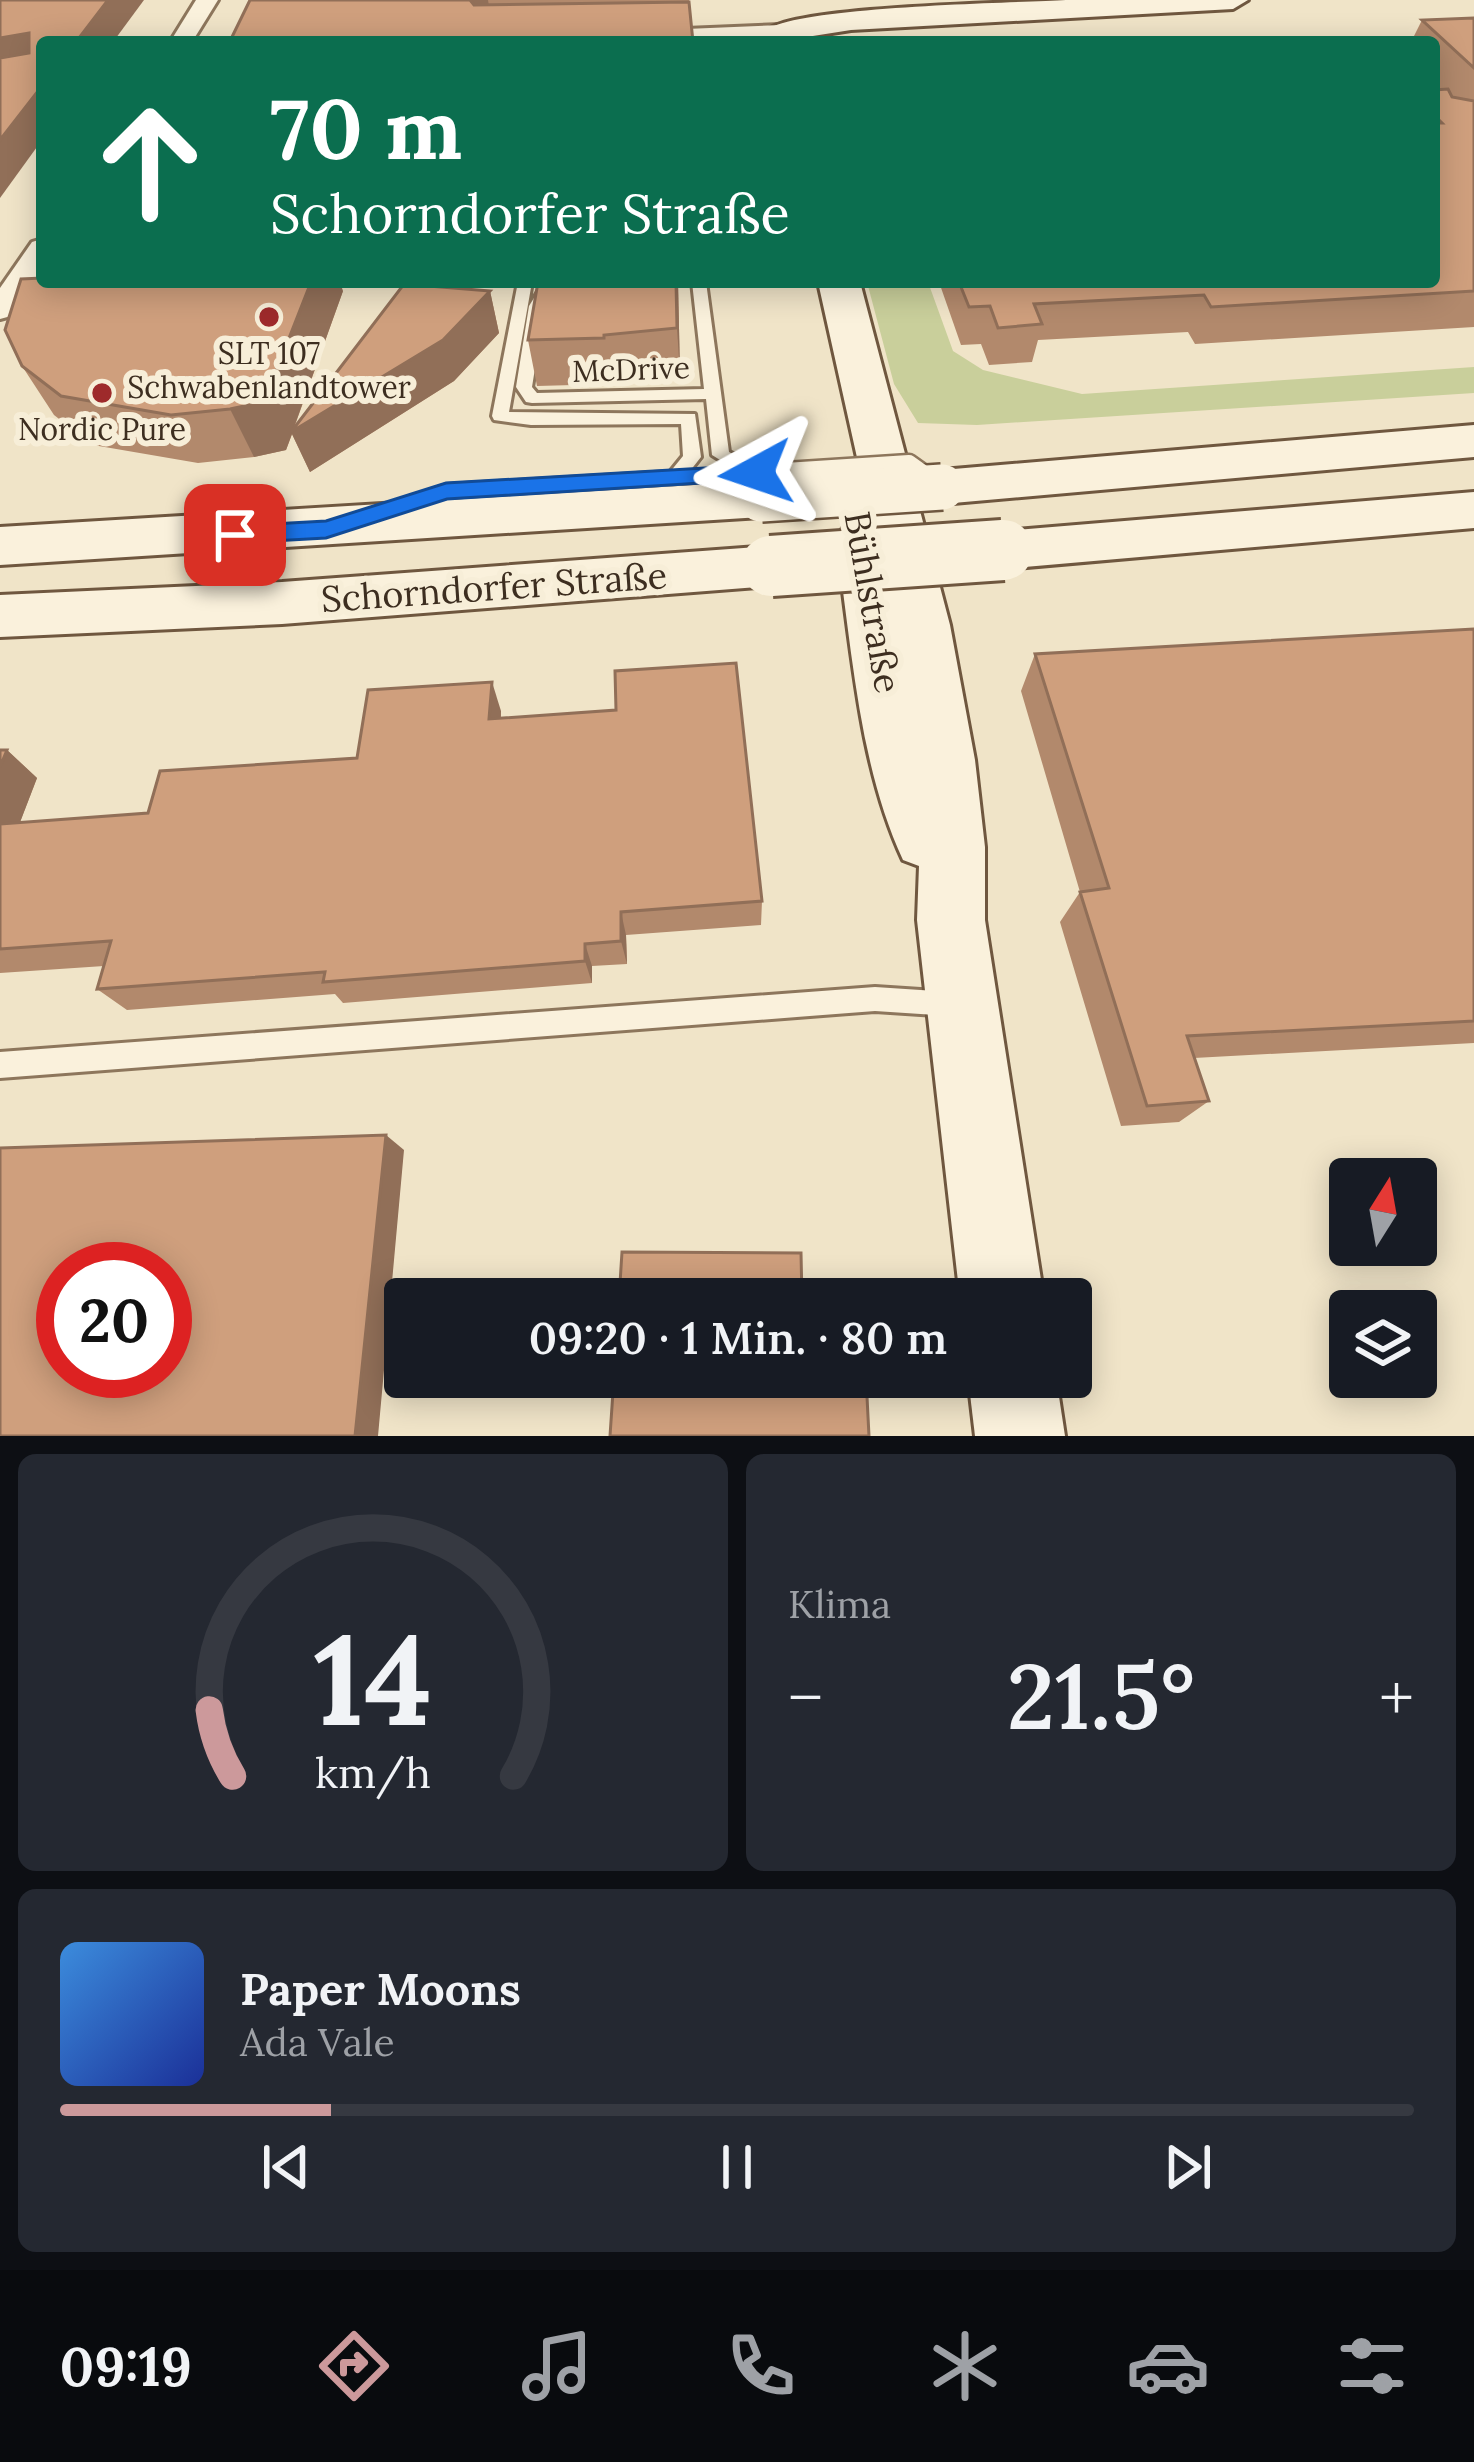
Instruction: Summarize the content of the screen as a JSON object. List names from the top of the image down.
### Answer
{
  "streets": {
    "main road": ["Schorndorfer Straße", "Bühlstraße"],
    "lane": ["McDrive"]
  },
  "places": ["SLT 107 Schwabenlandtower", "Nordic Pure"],
  "north": "top",
  "page": {
    "turn": ["70 m", "Schorndorfer Straße"],
    "limit": "20",
    "trip": "09:20 · 1 Min. · 80 m",
    "tile": "Klima",
    "heat": ["−", "21.5°", "+"],
    "song": ["Paper Moons", "Ada Vale"],
    "tabs": "09:19",
    "gauge": ["14", "km/h"]
  }
}
